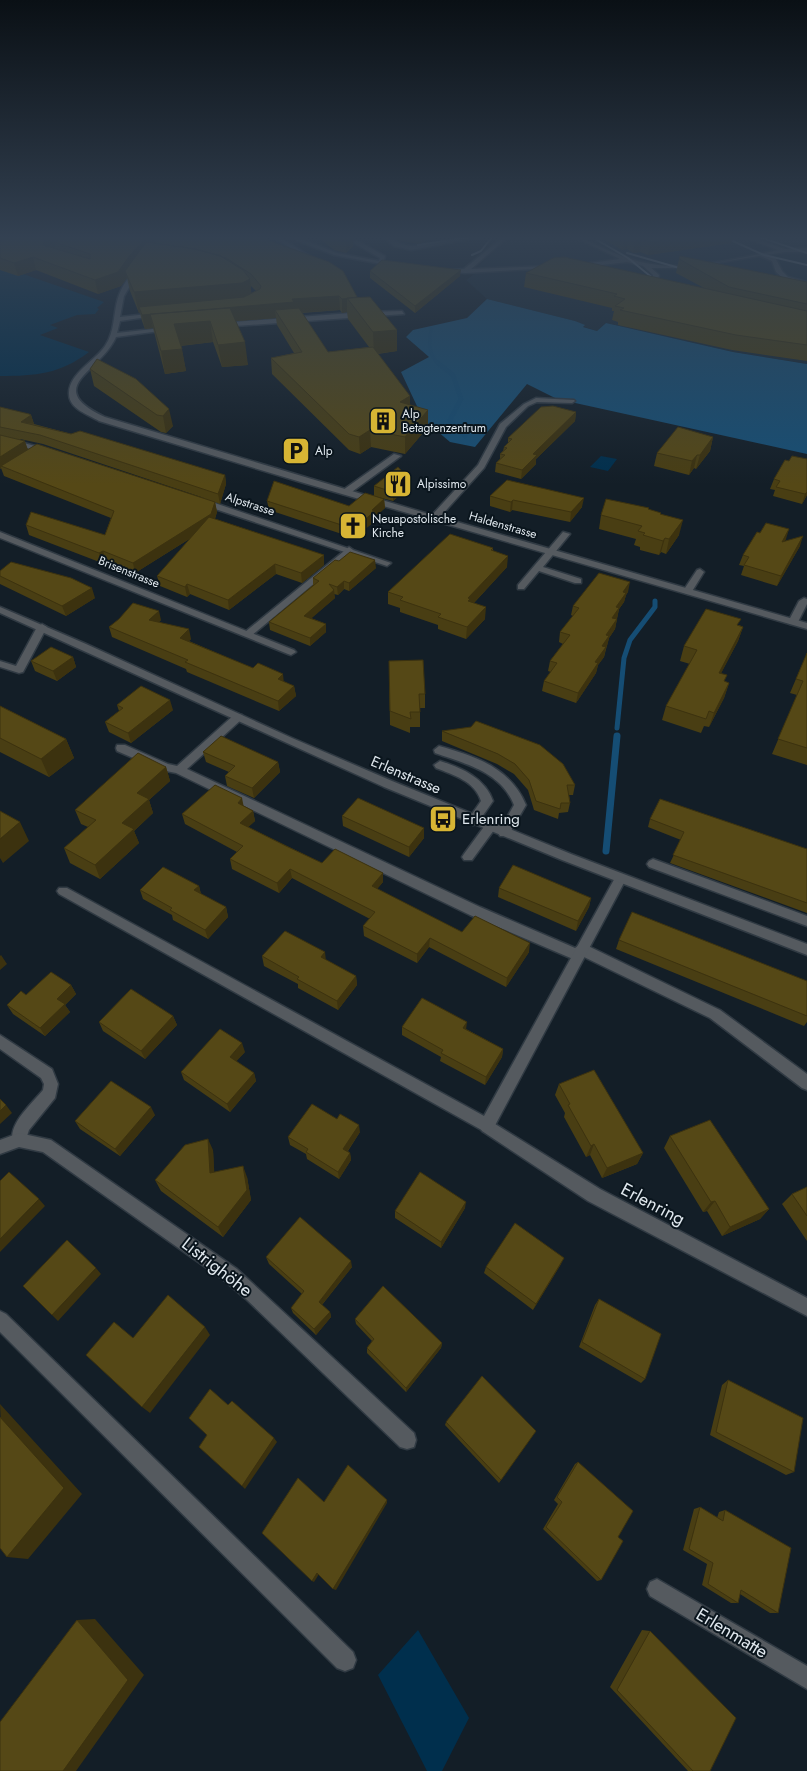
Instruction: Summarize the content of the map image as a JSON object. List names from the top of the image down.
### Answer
{
  "streets": {
    "street": [
      "Alpstrasse",
      "Haldenstrasse",
      "Brisenstrasse",
      "Erlenstrasse",
      "Erlenring",
      "Listrighöhe",
      "Erlenmatte"
    ]
  },
  "places": {
    "building": ["Alp Betagtenzentrum"],
    "parking": ["Alp"],
    "restaurant": ["Alpissimo"],
    "church": ["Neuapostolische Kirche"],
    "bus stop": ["Erlenring"]
  }
}
